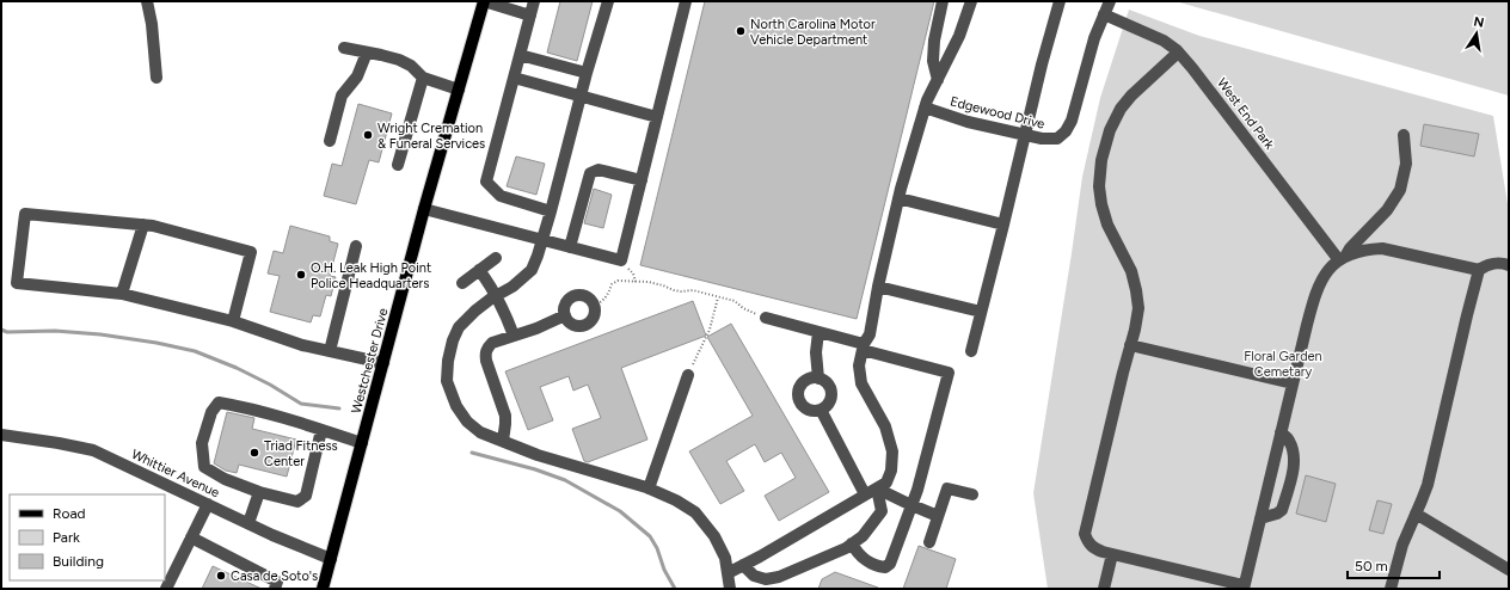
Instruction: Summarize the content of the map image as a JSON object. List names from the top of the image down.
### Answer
{
  "streets": {
    "main road": ["Westchester Drive"],
    "street": ["Edgewood Drive", "West End Park", "Whittier Avenue"]
  },
  "crossings": [
    ["Edgewood Drive", "West End Park"],
    ["Westchester Drive", "Whittier Avenue"]
  ],
  "parks": ["Floral Garden Cemetary"],
  "places": [
    "North Carolina Motor Vehicle Department",
    "Wright Cremation & Funeral Services",
    "O.H. Leak High Point Police Headquarters",
    "Triad Fitness Center",
    "Casa de Soto's"
  ],
  "legend": ["Road", "Park", "Building"],
  "scale_bar": "50 m",
  "north": "top"
}
